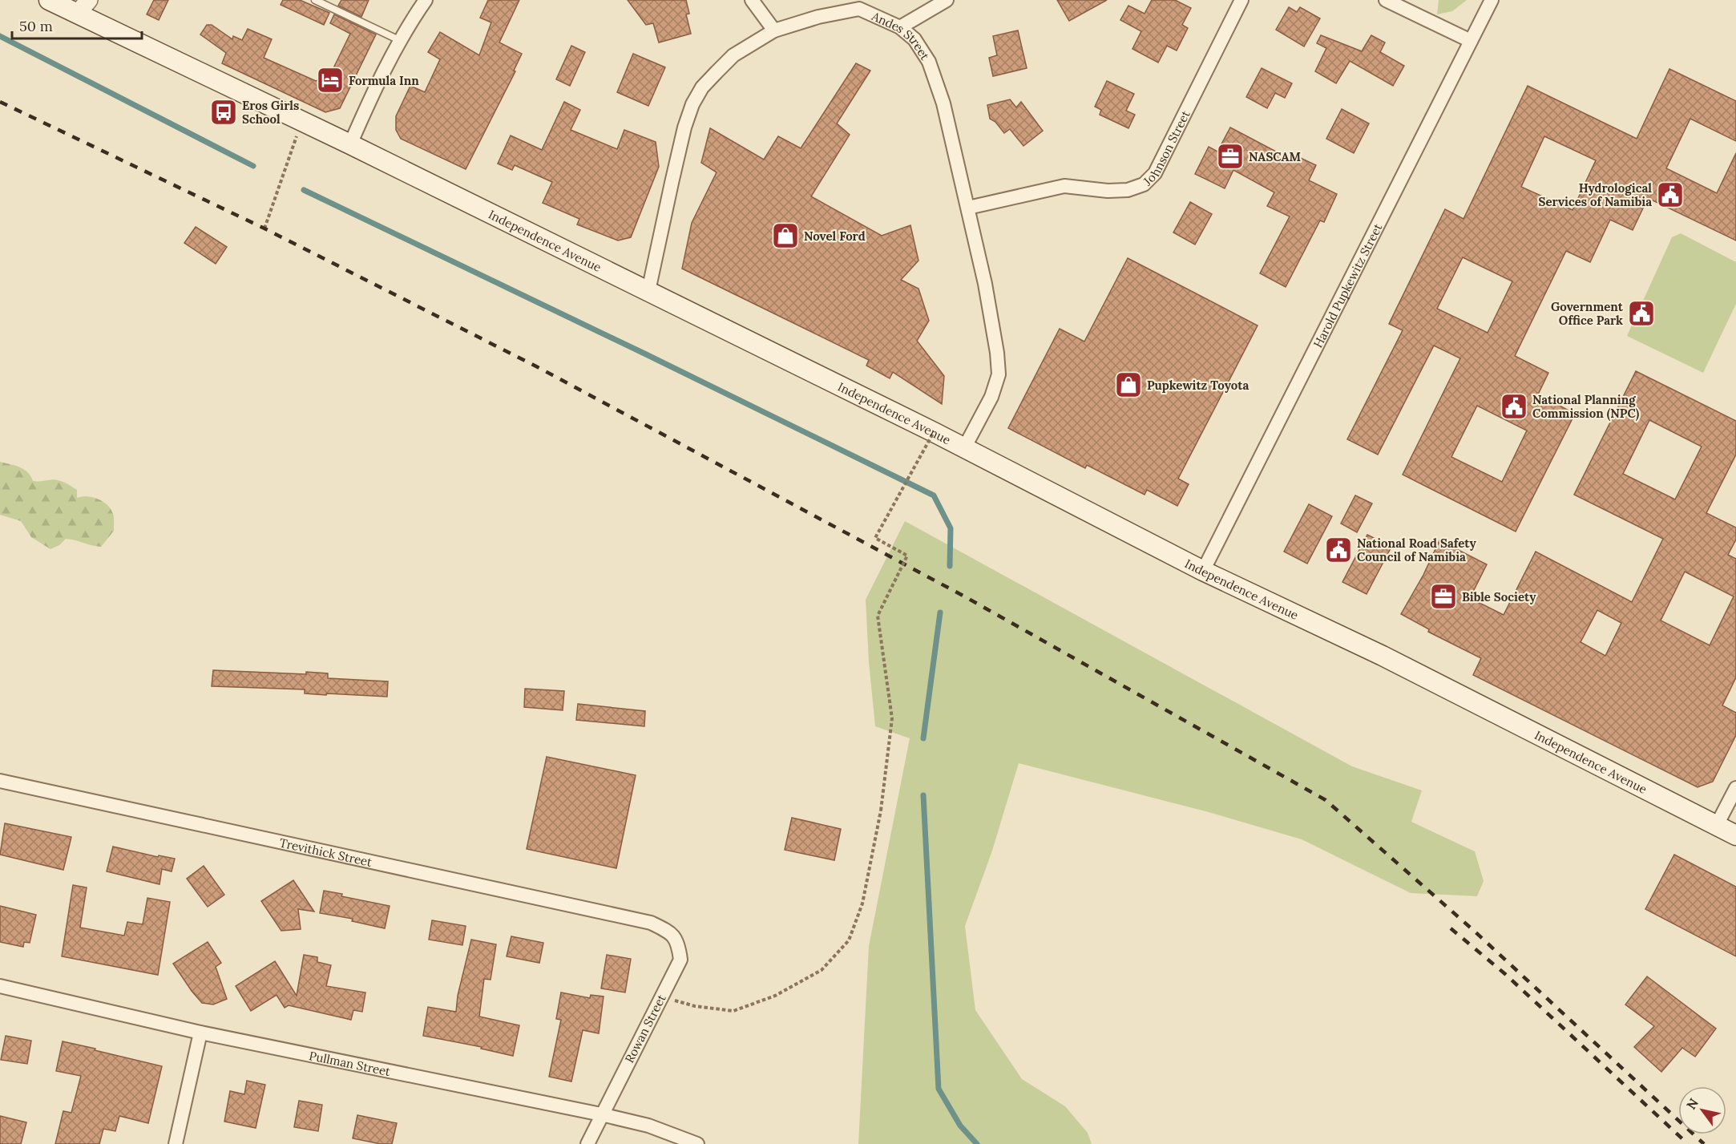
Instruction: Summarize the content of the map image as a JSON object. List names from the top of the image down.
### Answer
{
  "streets": {
    "main road": ["Independence Avenue"],
    "street": [
      "Andes Street",
      "Johnson Street",
      "Harold Pupkewitz Street",
      "Trevithick Street",
      "Rowan Street",
      "Pullman Street"
    ]
  },
  "crossings": [
    ["Andes Street", "Johnson Street"],
    ["Andes Street", "Independence Avenue"],
    ["Independence Avenue", "Harold Pupkewitz Street"],
    ["Trevithick Street", "Rowan Street"],
    ["Rowan Street", "Pullman Street"]
  ],
  "places": {
    "hotel": ["Formula Inn"],
    "bus stop": ["Eros Girls School"],
    "office": ["NASCAM", "Bible Society"],
    "public building": [
      "Hydrological Services of Namibia",
      "Government Office Park",
      "National Planning Commission (NPC)",
      "National Road Safety Council of Namibia"
    ],
    "shop": ["Novel Ford", "Pupkewitz Toyota"]
  },
  "scale_bar": "50 m",
  "north": "top left"
}
